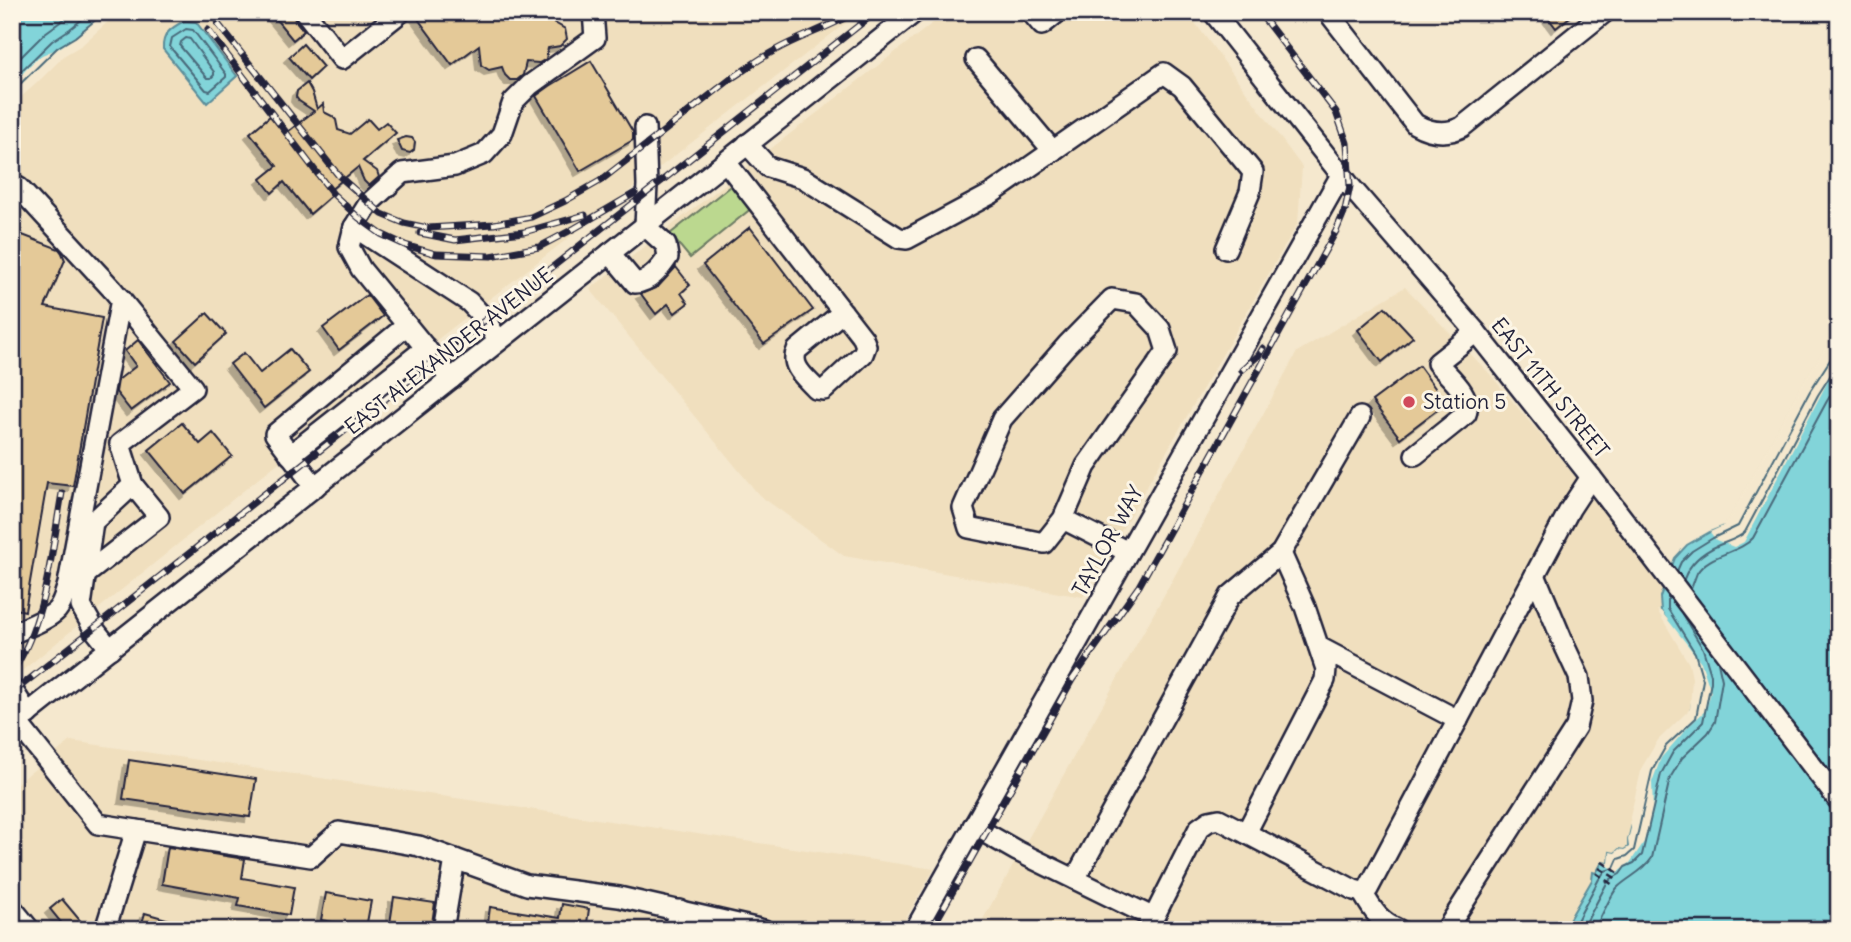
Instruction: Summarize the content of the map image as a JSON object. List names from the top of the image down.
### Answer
{
  "streets": {
    "street": ["EAST ALEXANDER AVENUE", "EAST 11TH STREET", "TAYLOR WAY"]
  },
  "crossings": [
    ["EAST 11TH STREET", "TAYLOR WAY"]
  ],
  "places": ["Station 5"]
}
